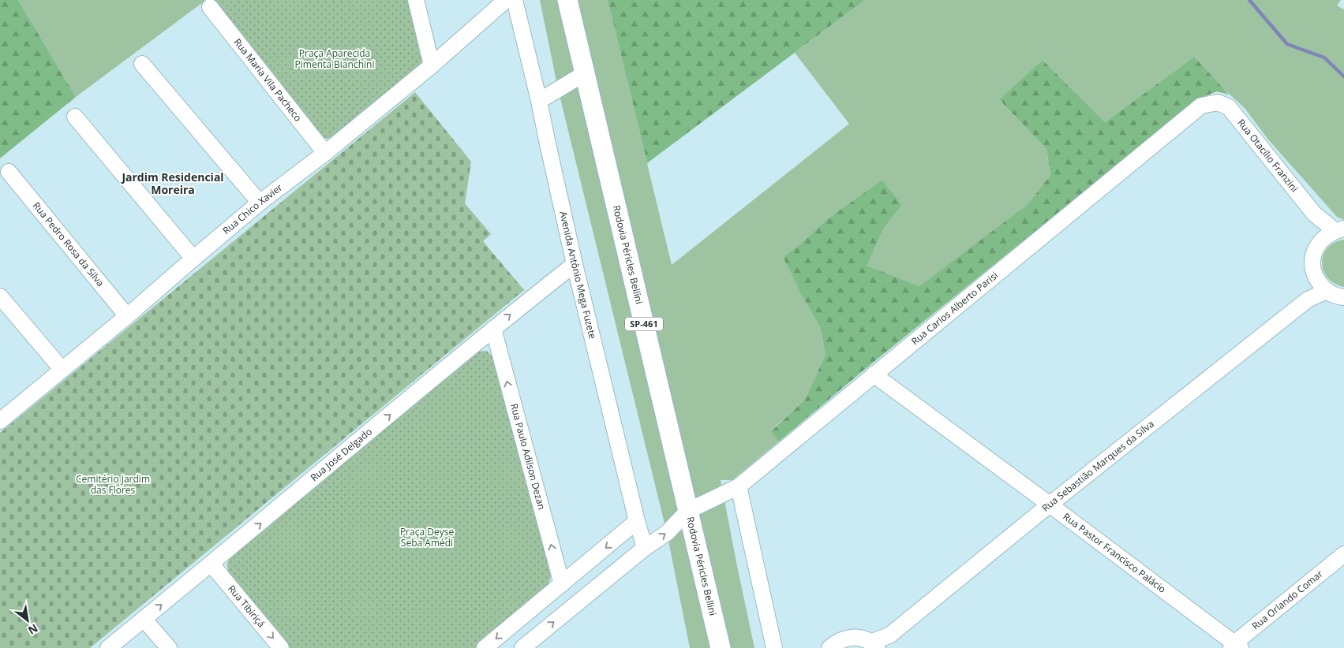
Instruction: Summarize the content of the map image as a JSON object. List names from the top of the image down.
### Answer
{
  "streets": {
    "main road": ["Rodovia Péricles Bellini", "SP-461"],
    "street": [
      "Rua Maria Vila Pacheco",
      "Rua Otacílio Franzini",
      "Rua Chico Xavier",
      "Rua Pedro Rosa da Silva",
      "Avenida Antônio Mega Fuzete",
      "Rua Carlos Alberto Parisi",
      "Rua José Delgado",
      "Rua Paulo Adilson Dezan",
      "Rua Sebastião Marques da Silva",
      "Rua Pastor Francisco Palácio",
      "Rua Orlando Comar",
      "Rua Tibiriçá"
    ]
  },
  "crossings": [
    ["Rua Maria Vila Pacheco", "Rua Chico Xavier"],
    ["Rua Otacílio Franzini", "Rua Carlos Alberto Parisi"],
    ["Rua Chico Xavier", "Rua Pedro Rosa da Silva"],
    ["Rodovia Péricles Bellini", "Rua Carlos Alberto Parisi"],
    ["Avenida Antônio Mega Fuzete", "Rua José Delgado"],
    ["Rua Carlos Alberto Parisi", "Rua Pastor Francisco Palácio"],
    ["Rua José Delgado", "Rua Paulo Adilson Dezan"],
    ["Rua José Delgado", "Rua Tibiriçá"],
    ["Rua Sebastião Marques da Silva", "Rua Pastor Francisco Palácio"],
    ["Rua Pastor Francisco Palácio", "Rua Orlando Comar"]
  ],
  "one_way": ["Rua José Delgado", "Rua Paulo Adilson Dezan"],
  "districts": ["Jardim Residencial Moreira"],
  "parks": ["Praça Aparecida Pimenta Bianchini", "Cemitério Jardim das Flores", "Praça Deyse Seba Amédi"],
  "north": "bottom right"
}
